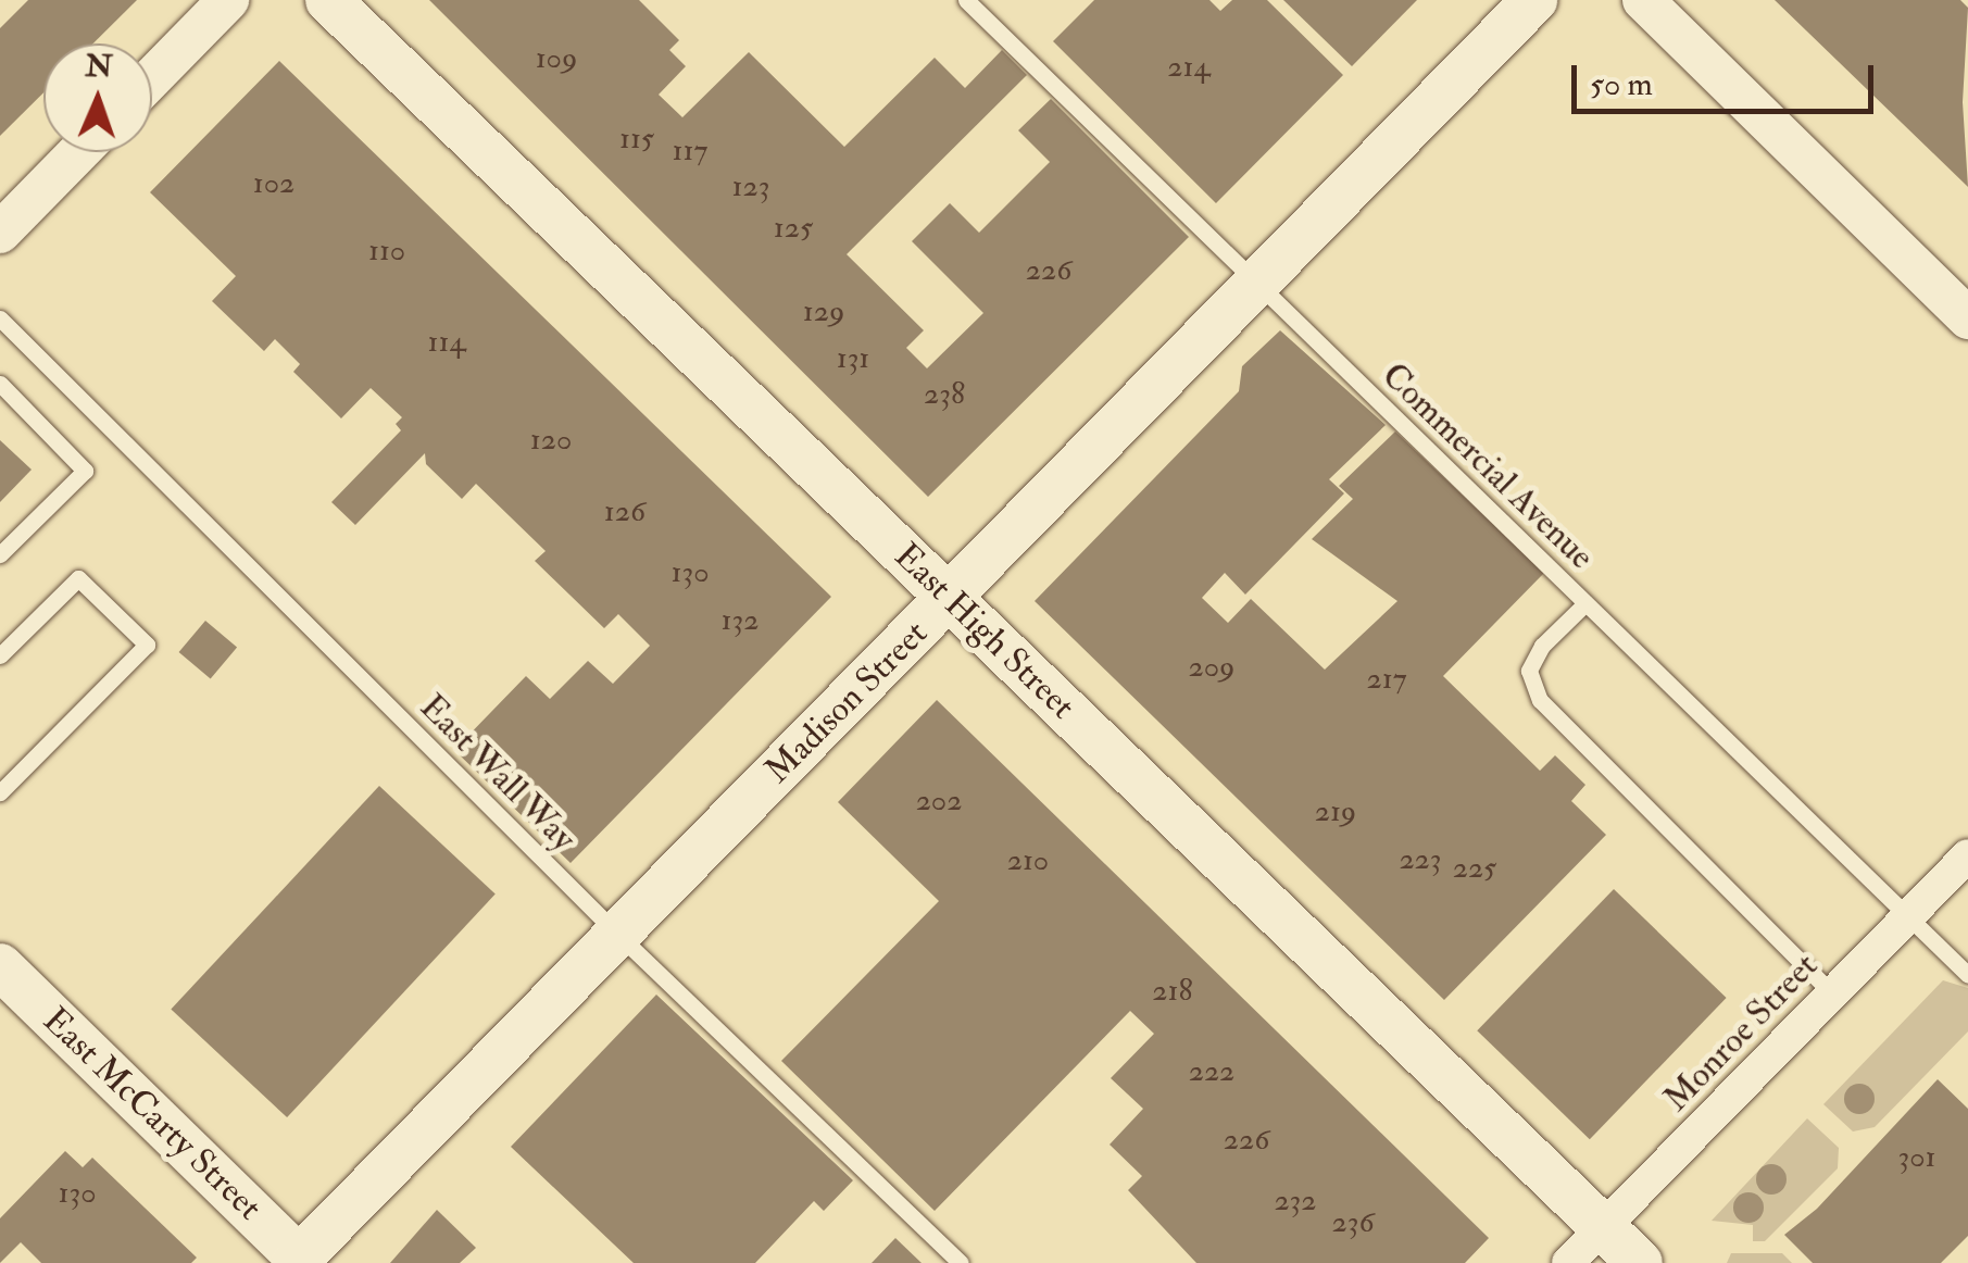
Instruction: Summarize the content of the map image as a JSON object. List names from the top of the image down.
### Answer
{
  "streets": {
    "main road": ["East High Street", "Madison Street", "East McCarty Street"],
    "street": ["Monroe Street"],
    "lane": ["Commercial Avenue", "East Wall Way"]
  },
  "crossings": [
    ["Commercial Avenue", "Madison Street"],
    ["Commercial Avenue", "Monroe Street"],
    ["East High Street", "Madison Street"],
    ["East High Street", "Monroe Street"],
    ["Madison Street", "East Wall Way"],
    ["Madison Street", "East McCarty Street"]
  ],
  "house_numbers": [
    "109",
    "214",
    "115",
    "117",
    "102",
    "123",
    "125",
    "110",
    "226",
    "129",
    "114",
    "131",
    "238",
    "120",
    "126",
    "130",
    "132",
    "209",
    "217",
    "202",
    "219",
    "223",
    "210",
    "225",
    "218",
    "222",
    "226",
    "301",
    "130",
    "232",
    "236"
  ],
  "scale_bar": "50 m",
  "north": "top"
}
